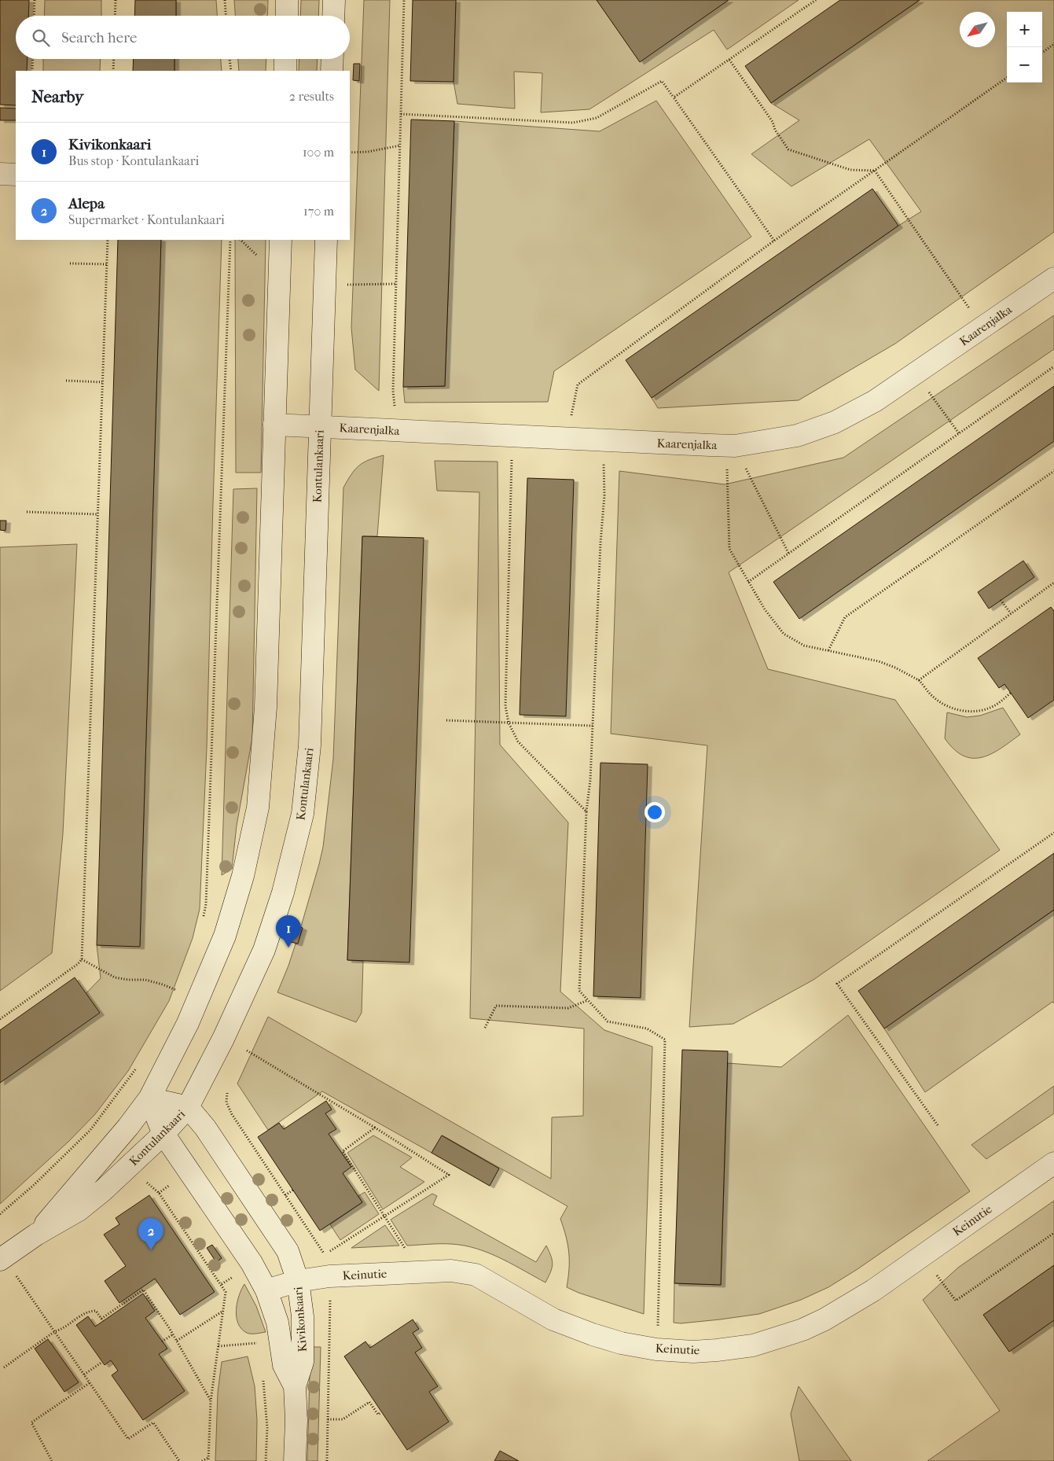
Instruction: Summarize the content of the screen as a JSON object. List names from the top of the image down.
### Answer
{
  "streets": {
    "street": [
      "Kaarenjalka",
      "Kontulankaari",
      "Keinutie",
      "Kivikonkaari"
    ]
  },
  "crossings": [
    ["Kaarenjalka", "Kontulankaari"],
    ["Kontulankaari", "Kivikonkaari"],
    ["Keinutie", "Kivikonkaari"]
  ],
  "north": "bottom left",
  "page": {
    "map_buttons": ["+", "−"],
    "search": "Search here",
    "heading": ["Nearby", "2 results"],
    "list": [
      {
        "mark": "1",
        "name": "Kivikonkaari",
        "note": "Bus stop · Kontulankaari",
        "value": "100 m"
      },
      {
        "mark": "2",
        "name": "Alepa",
        "note": "Supermarket · Kontulankaari",
        "value": "170 m"
      }
    ],
    "pins": ["1", "2"]
  }
}
